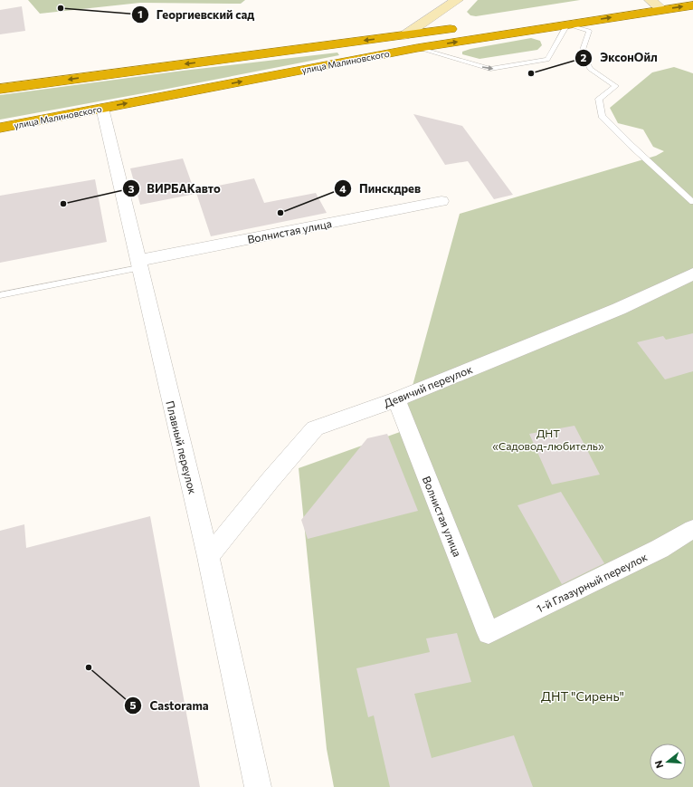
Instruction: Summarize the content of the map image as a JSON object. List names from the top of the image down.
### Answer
{
  "streets": {
    "highway": ["улица Малиновского"],
    "street": [
      "Волнистая улица",
      "Девичий переулок",
      "Плавный переулок",
      "1-й Глазурный переулок"
    ]
  },
  "crossings": [
    ["улица Малиновского", "Плавный переулок"],
    ["Волнистая улица", "Девичий переулок"],
    ["Волнистая улица", "Плавный переулок"],
    ["Волнистая улица", "1-й Глазурный переулок"],
    ["Девичий переулок", "Плавный переулок"]
  ],
  "parks": ["ДНТ «Садовод-любитель»", "ДНТ \"Сирень\""],
  "places": [
    "Георгиевский сад",
    "ЭксонОйл",
    "ВИРБАКавто",
    "Пинскдрев",
    "Castorama"
  ],
  "north": "left"
}
